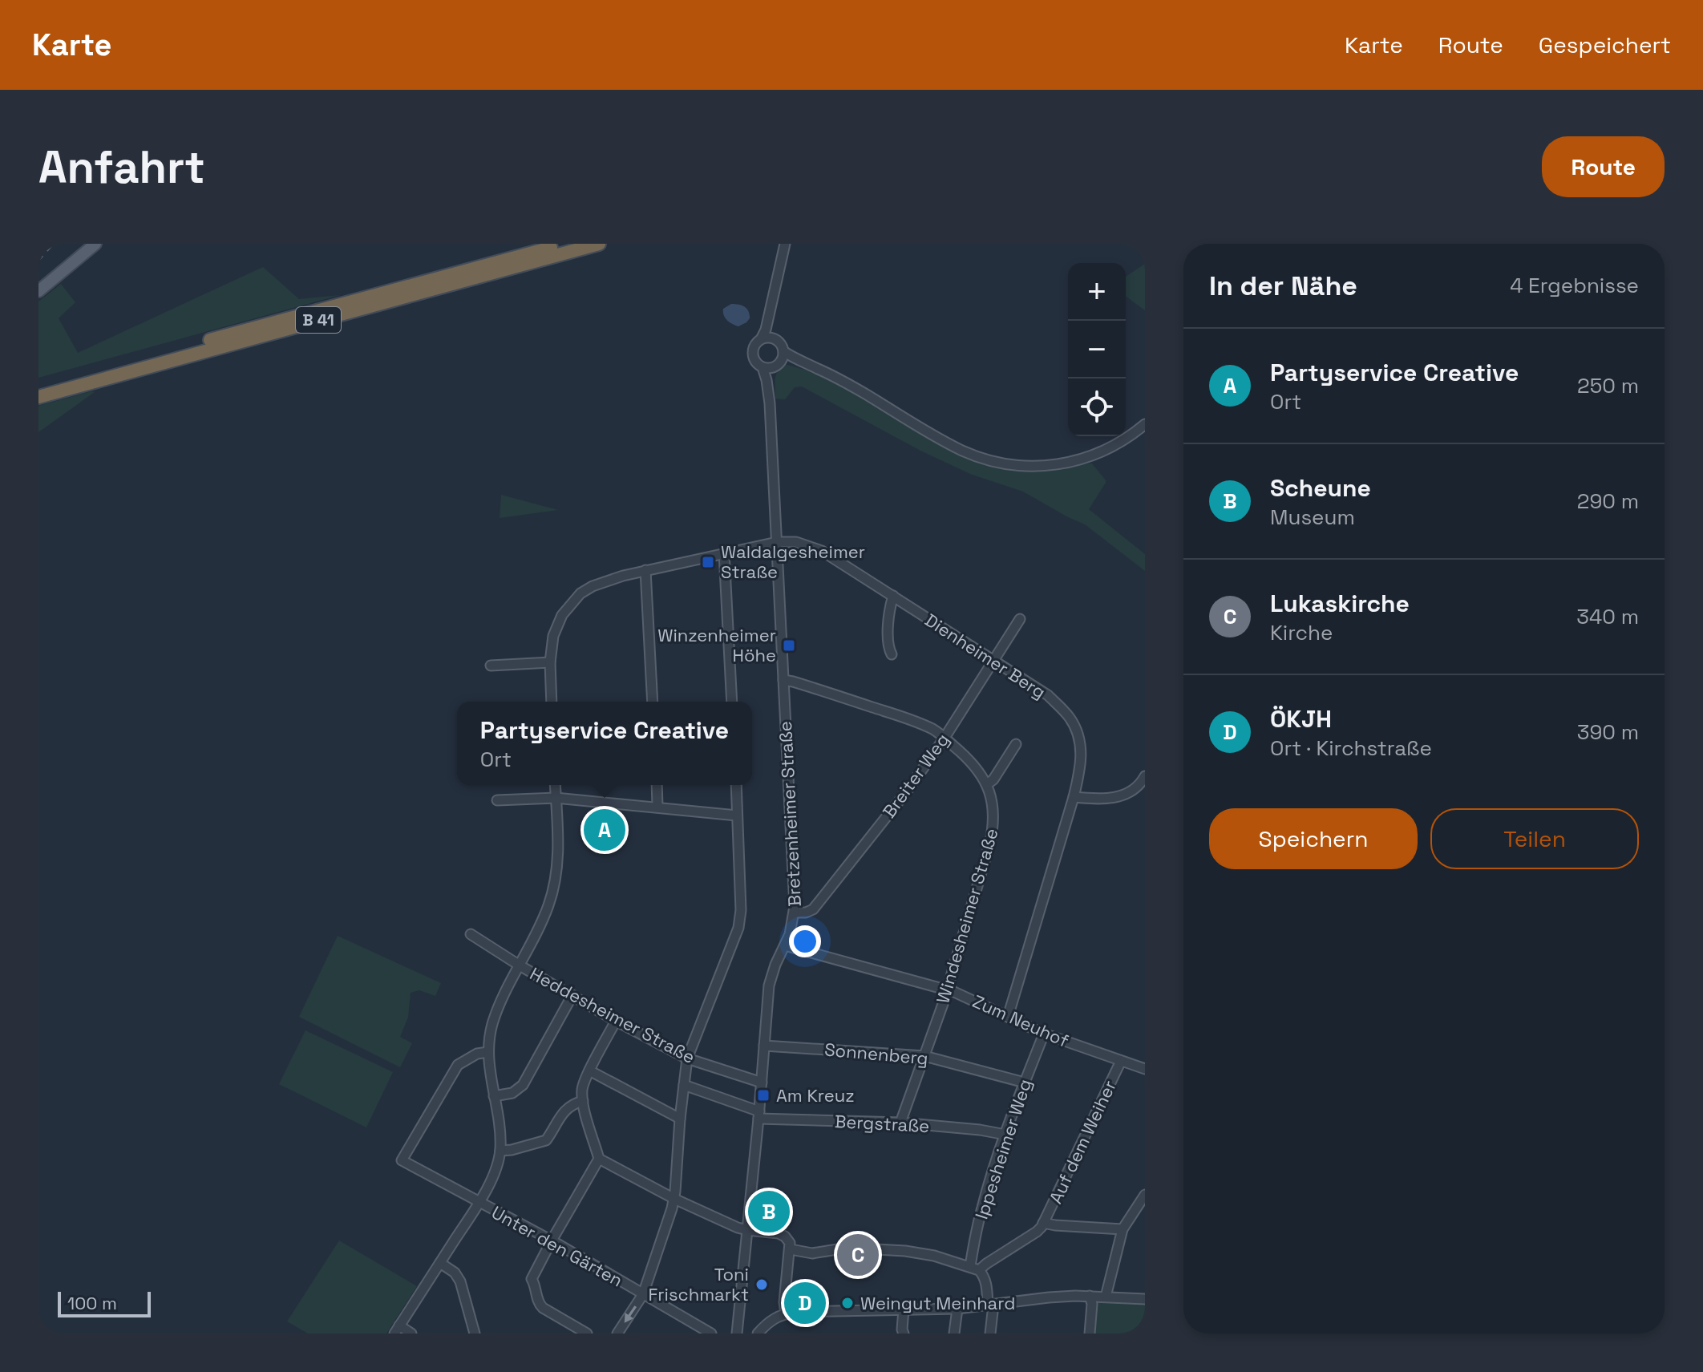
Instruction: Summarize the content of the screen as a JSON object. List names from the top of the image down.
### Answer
{
  "streets": {
    "highway": ["B 41"],
    "street": [
      "Dienheimer Berg",
      "Breiter Weg",
      "Bretzenheimer Straße",
      "Windesheimer Straße",
      "Heddesheimer Straße",
      "Zum Neuhof",
      "Sonnenberg",
      "Bergstraße",
      "Auf dem Weiher",
      "Ippesheimer Weg",
      "Unter den Gärten"
    ]
  },
  "crossings": [
    ["Dienheimer Berg", "Breiter Weg"],
    ["Dienheimer Berg", "Bretzenheimer Straße"],
    ["Dienheimer Berg", "Zum Neuhof"],
    ["Breiter Weg", "Bretzenheimer Straße"],
    ["Breiter Weg", "Windesheimer Straße"],
    ["Bretzenheimer Straße", "Windesheimer Straße"],
    ["Bretzenheimer Straße", "Heddesheimer Straße"],
    ["Bretzenheimer Straße", "Zum Neuhof"],
    ["Bretzenheimer Straße", "Sonnenberg"],
    ["Bretzenheimer Straße", "Bergstraße"],
    ["Windesheimer Straße", "Zum Neuhof"],
    ["Windesheimer Straße", "Sonnenberg"],
    ["Windesheimer Straße", "Bergstraße"],
    ["Zum Neuhof", "Auf dem Weiher"],
    ["Zum Neuhof", "Ippesheimer Weg"],
    ["Sonnenberg", "Ippesheimer Weg"],
    ["Bergstraße", "Ippesheimer Weg"],
    ["Auf dem Weiher", "Ippesheimer Weg"]
  ],
  "places": {
    "transit": ["Waldalgesheimer Straße", "Winzenheimer Höhe", "Am Kreuz"],
    "other": ["Toni Frischmarkt", "Weingut Meinhard"]
  },
  "scale_bar": "100 m",
  "page": {
    "header": "Karte",
    "nav": ["Karte", "Route", "Gespeichert"],
    "buttons": [
      "Route",
      ["Speichern", "Teilen"]
    ],
    "title": "Anfahrt",
    "heading": ["In der Nähe", "4 Ergebnisse"],
    "map_buttons": ["+", "−"],
    "list": [
      {
        "mark": "A",
        "name": "Partyservice Creative",
        "note": "Ort",
        "value": "250 m"
      },
      {
        "mark": "B",
        "name": "Scheune",
        "note": "Museum",
        "value": "290 m"
      },
      {
        "mark": "C",
        "name": "Lukaskirche",
        "note": "Kirche",
        "value": "340 m"
      },
      {
        "mark": "D",
        "name": "ÖKJH",
        "note": "Ort · Kirchstraße",
        "value": "390 m"
      }
    ],
    "popup": ["Partyservice Creative", "Ort"],
    "pins": [
      "A",
      "B",
      "C",
      "D"
    ],
    "scale": "100 m"
  }
}
